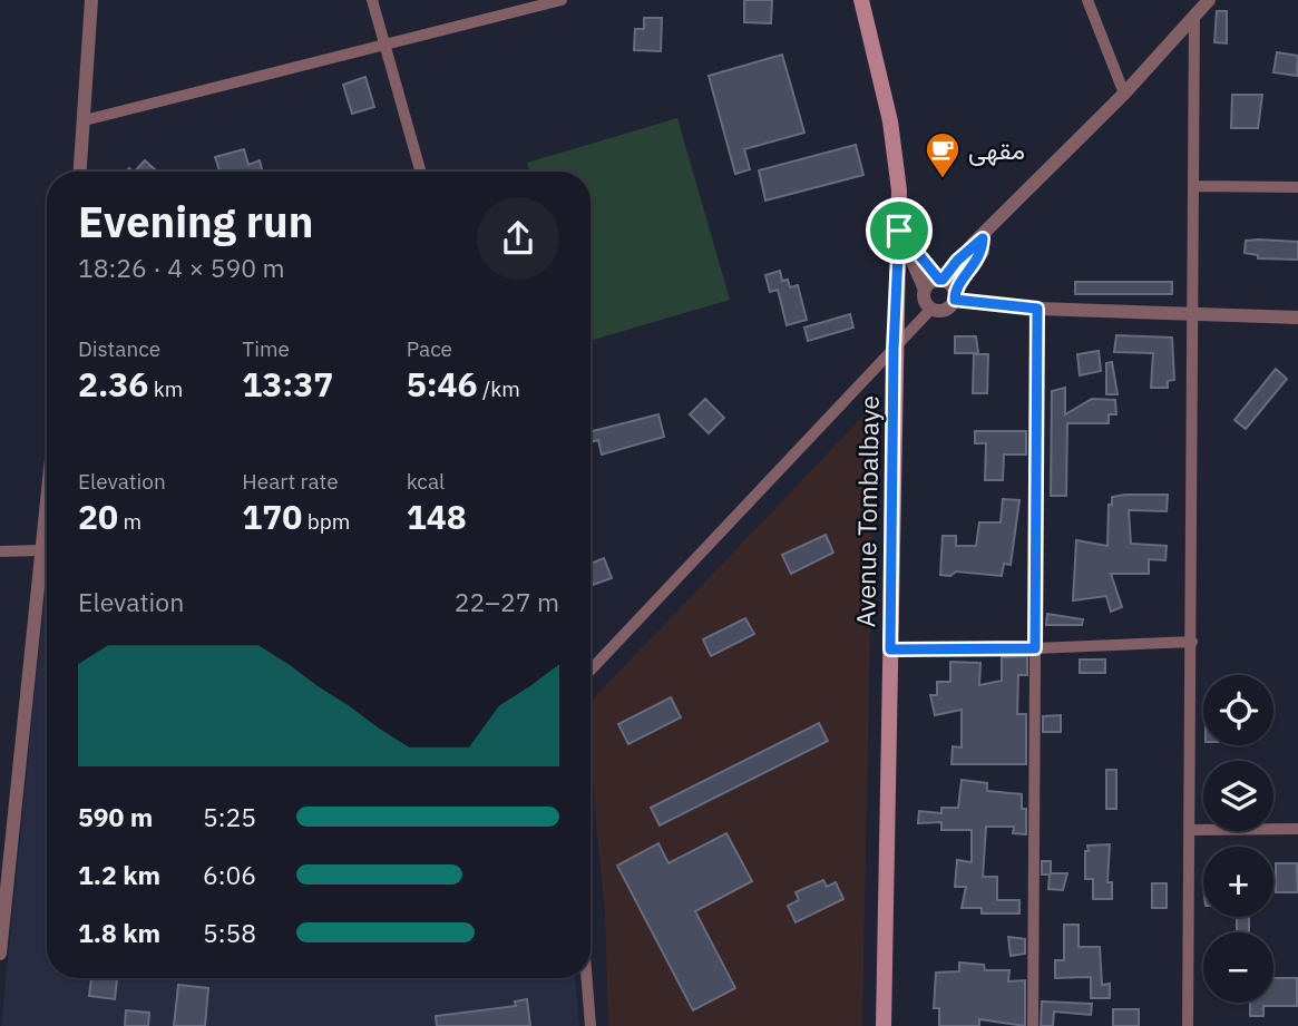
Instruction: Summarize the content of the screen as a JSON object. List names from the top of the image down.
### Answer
{
  "streets": {
    "main road": ["Avenue Tombalbaye"]
  },
  "places": {
    "cafe": ["مقهى"]
  },
  "page": {
    "heading": ["Evening run", "18:26 · 4 × 590 m"],
    "stats": [
      ["Distance", "2.36 km"],
      ["Time", "13:37"],
      ["Pace", "5:46 /km"],
      ["Elevation", "20 m"],
      ["Heart rate", "170 bpm"],
      ["kcal", "148"]
    ],
    "chart": ["Elevation", "22–27 m"],
    "map_buttons": ["+", "−"],
    "list": [
      {
        "name": "590 m",
        "note": "5:25"
      },
      {
        "name": "1.2 km",
        "note": "6:06"
      },
      {
        "name": "1.8 km",
        "note": "5:58"
      }
    ]
  }
}
